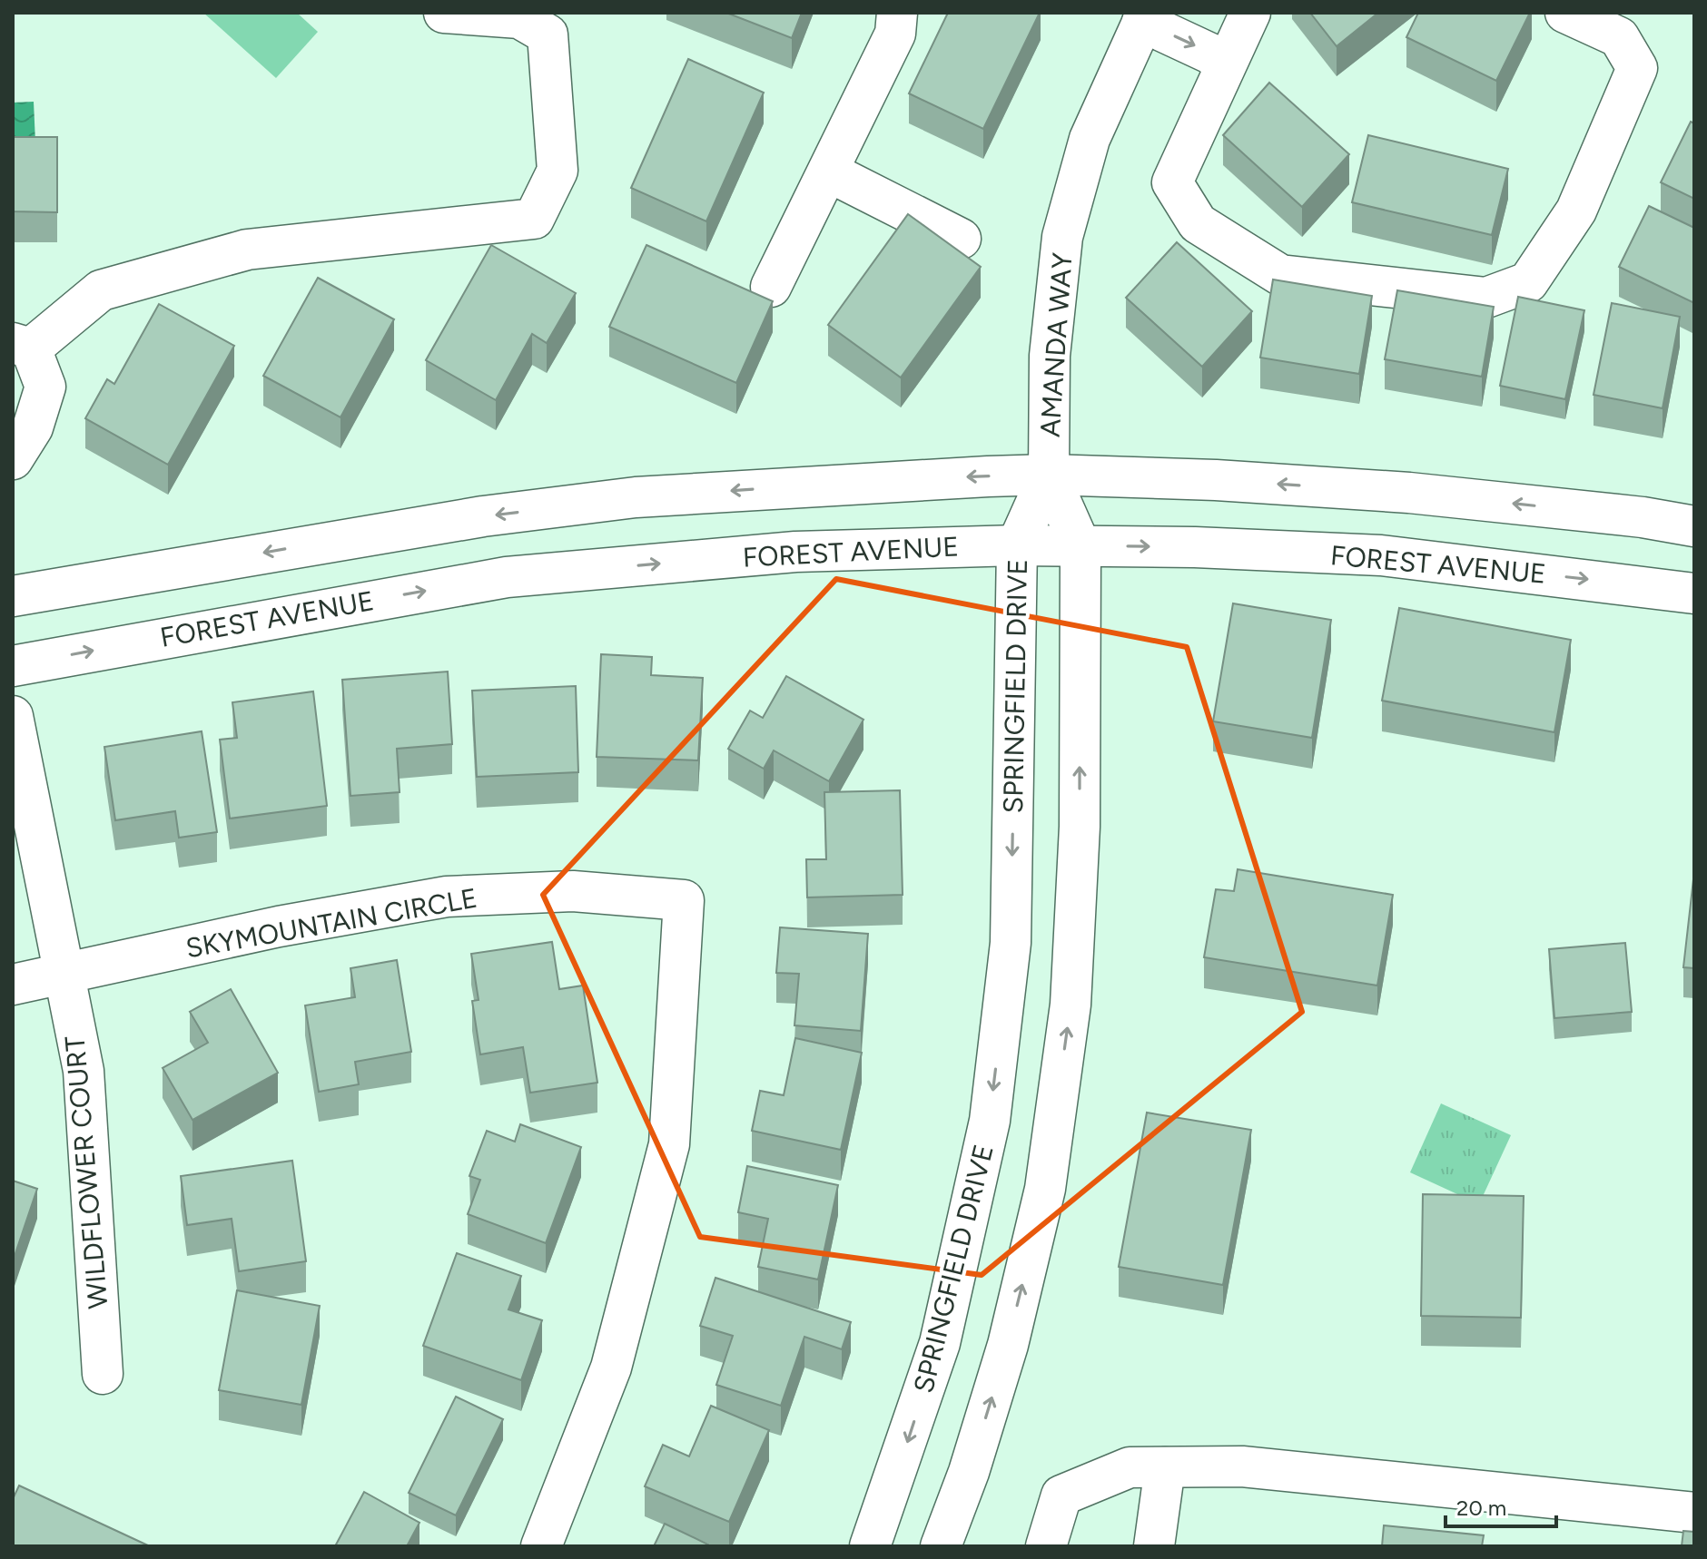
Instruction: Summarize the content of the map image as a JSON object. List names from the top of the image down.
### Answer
{
  "streets": {
    "street": [
      "AMANDA WAY",
      "FOREST AVENUE",
      "SPRINGFIELD DRIVE",
      "SKYMOUNTAIN CIRCLE",
      "WILDFLOWER COURT"
    ]
  },
  "crossings": [
    ["AMANDA WAY", "SPRINGFIELD DRIVE"],
    ["FOREST AVENUE", "SPRINGFIELD DRIVE"],
    ["SKYMOUNTAIN CIRCLE", "WILDFLOWER COURT"]
  ],
  "scale_bar": "20 m"
}
